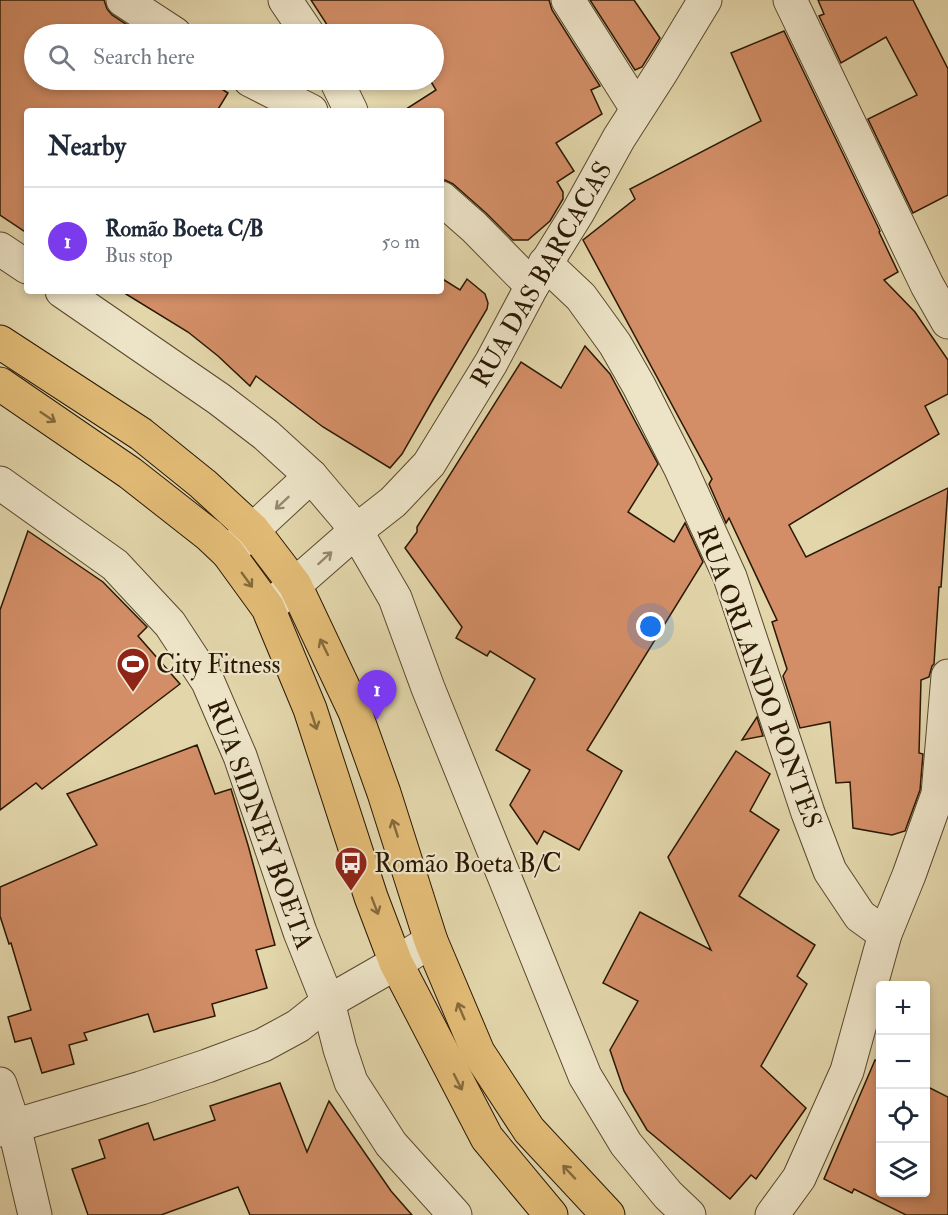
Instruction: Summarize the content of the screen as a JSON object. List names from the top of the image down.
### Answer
{
  "streets": {
    "street": ["RUA DAS BARCACAS", "RUA ORLANDO PONTES", "RUA SIDNEY BOETA"]
  },
  "crossings": [
    ["RUA DAS BARCACAS", "RUA ORLANDO PONTES"]
  ],
  "places": {
    "sports": ["City Fitness"],
    "bus stop": ["Romão Boeta B/C"]
  },
  "page": {
    "search": "Search here",
    "heading": "Nearby",
    "list": [
      {
        "mark": "1",
        "name": "Romão Boeta C/B",
        "note": "Bus stop",
        "value": "50 m"
      }
    ],
    "pins": "1",
    "map_buttons": ["+", "−"]
  }
}
